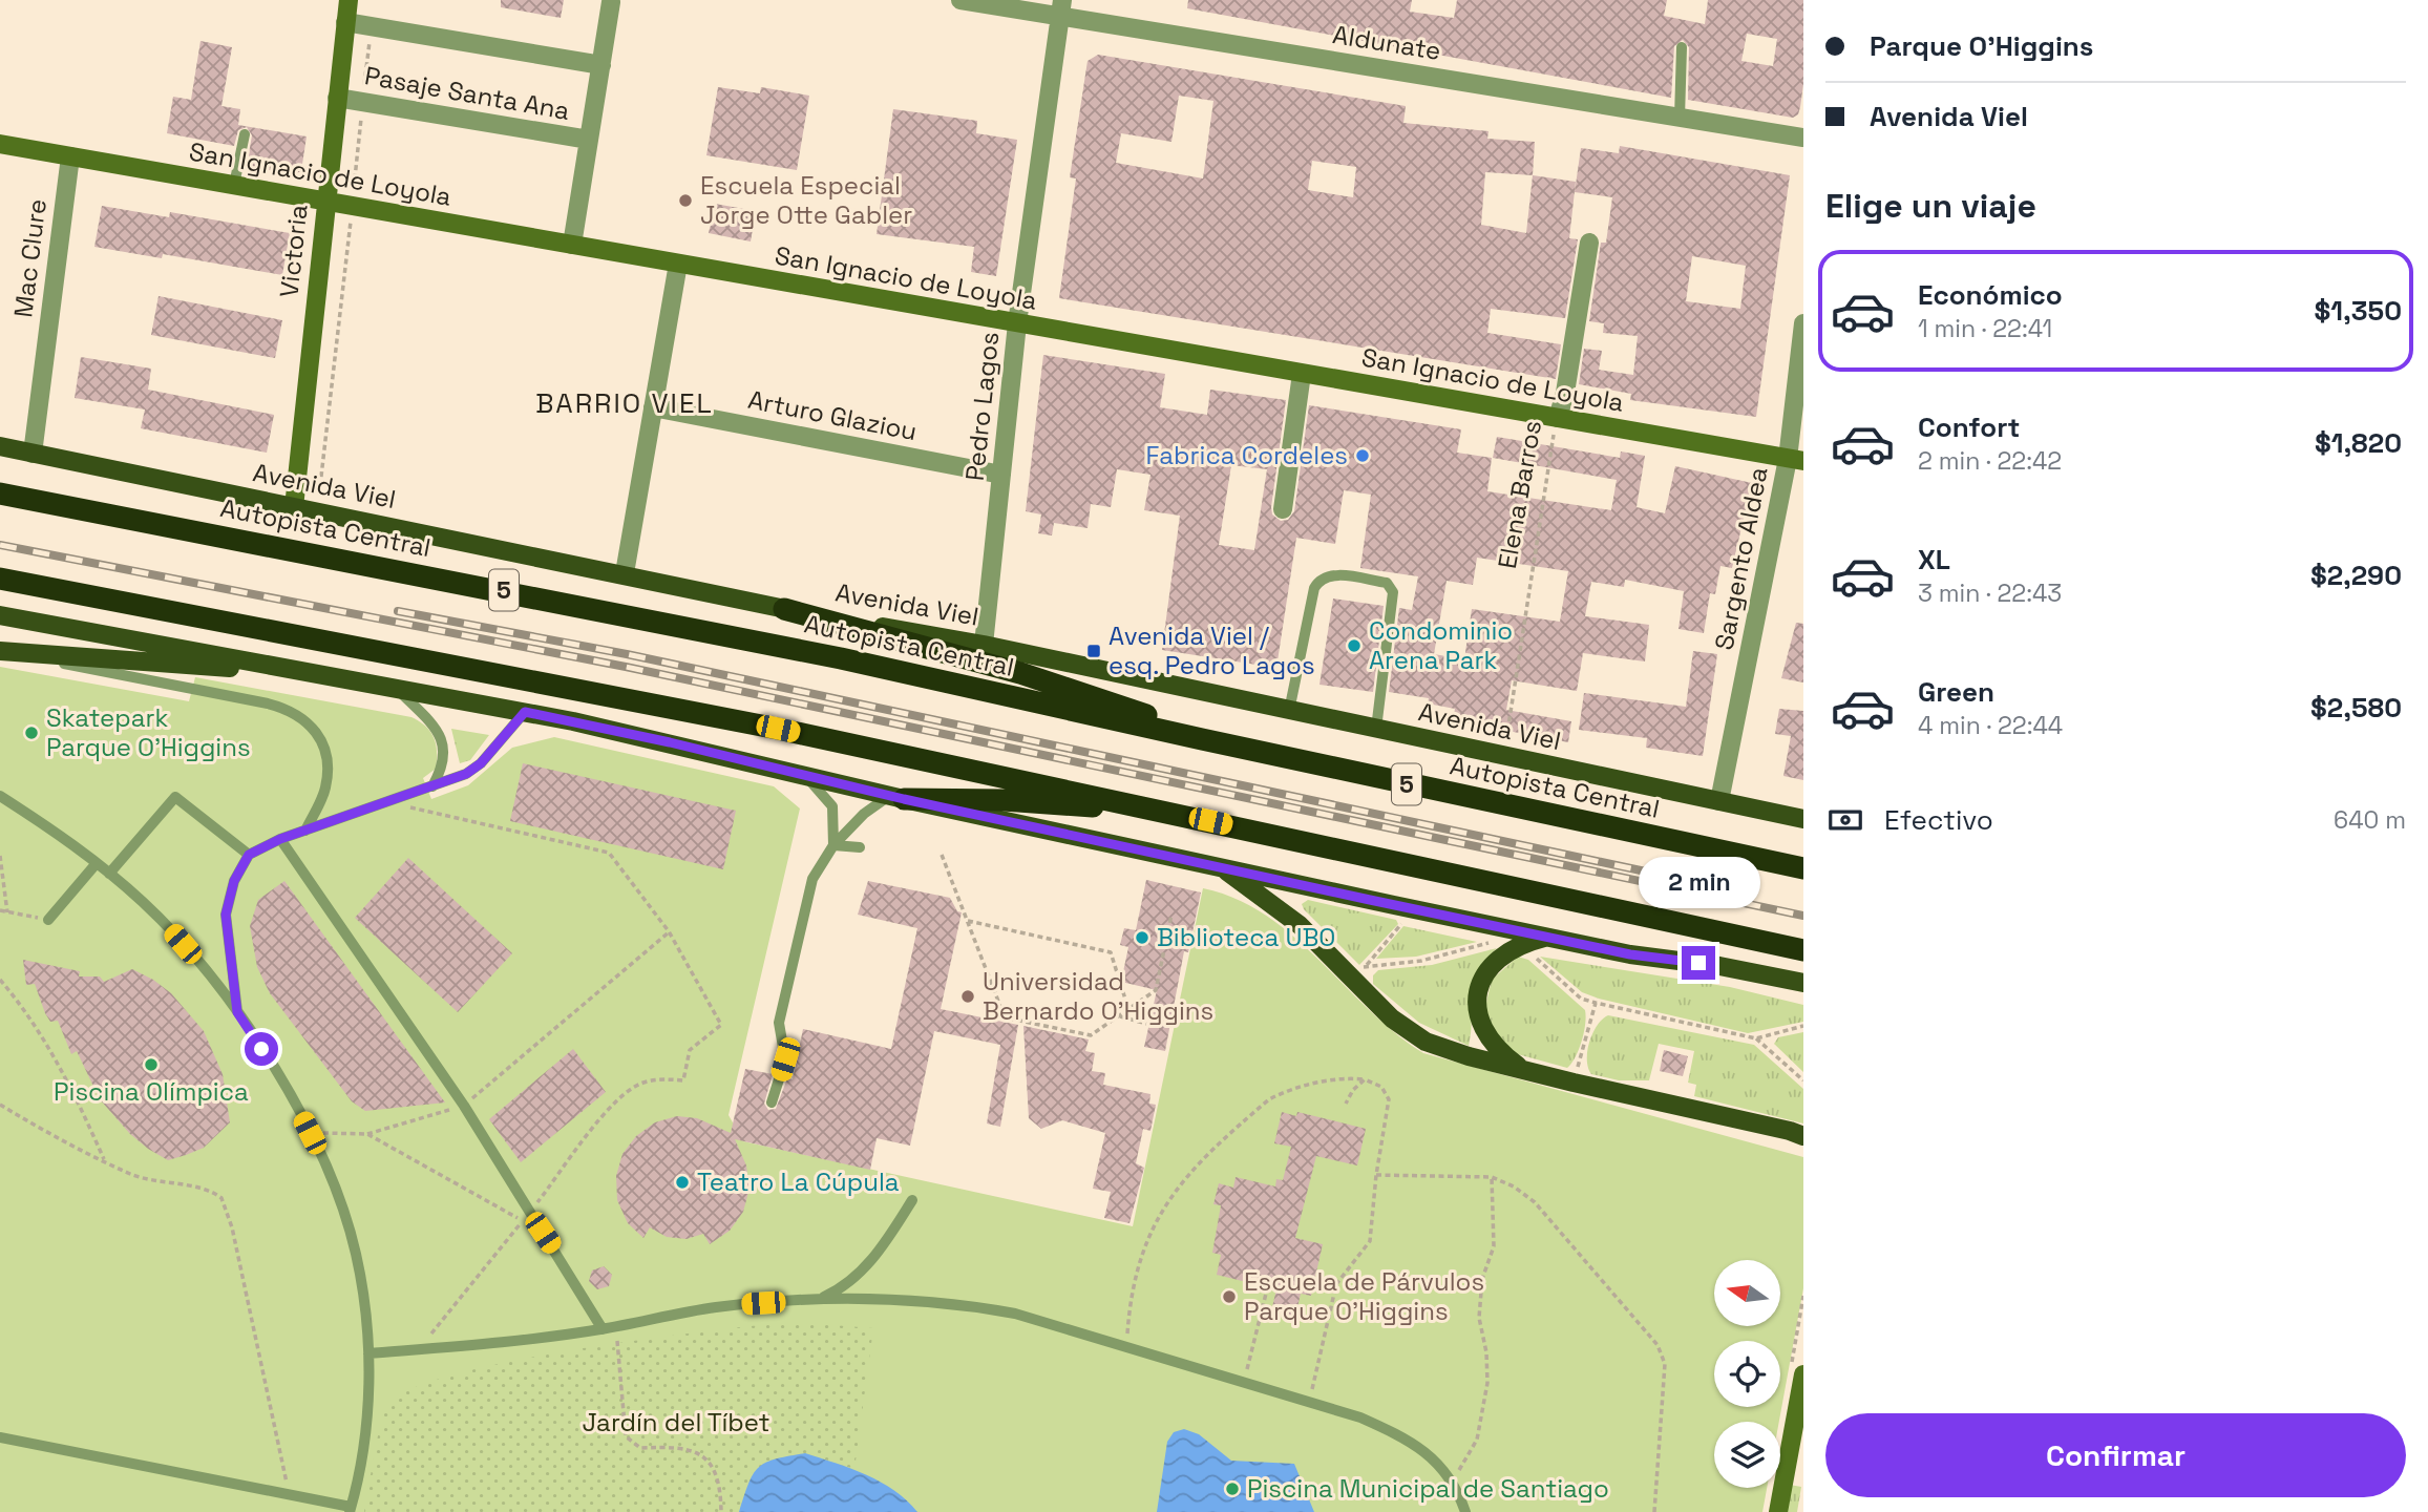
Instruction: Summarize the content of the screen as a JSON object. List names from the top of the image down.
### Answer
{
  "streets": {
    "highway": ["Autopista Central", "5"],
    "main road": ["Avenida Viel"],
    "street": [
      "Aldunate",
      "Pasaje Santa Ana",
      "San Ignacio de Loyola",
      "Victoria",
      "Mac Clure",
      "Pedro Lagos",
      "Arturo Glaziou",
      "Elena Barros",
      "Sargento Aldea"
    ]
  },
  "crossings": [
    ["Aldunate", "Pedro Lagos"],
    ["Pasaje Santa Ana", "Victoria"],
    ["San Ignacio de Loyola", "Victoria"],
    ["San Ignacio de Loyola", "Mac Clure"],
    ["San Ignacio de Loyola", "Pedro Lagos"],
    ["San Ignacio de Loyola", "Elena Barros"],
    ["San Ignacio de Loyola", "Sargento Aldea"],
    ["Victoria", "Avenida Viel"],
    ["Mac Clure", "Avenida Viel"],
    ["Pedro Lagos", "Arturo Glaziou"],
    ["Pedro Lagos", "Avenida Viel"],
    ["Avenida Viel", "Elena Barros"],
    ["Avenida Viel", "Sargento Aldea"]
  ],
  "districts": ["BARRIO VIEL"],
  "parks": ["Jardín del Tíbet"],
  "places": {
    "other": [
      "Escuela Especial Jorge Otte Gabler",
      "Fabrica Cordeles",
      "Condominio Arena Park",
      "Skatepark Parque O'Higgins",
      "Biblioteca UBO",
      "Universidad Bernardo O'Higgins",
      "Piscina Olímpica",
      "Teatro La Cúpula",
      "Escuela de Párvulos Parque O’Higgins",
      "Piscina Municipal de Santiago"
    ],
    "transit": ["Avenida Viel / esq. Pedro Lagos"]
  },
  "north": "left",
  "page": {
    "banner": ["Parque O'Higgins", "Avenida Viel"],
    "heading": "Elige un viaje",
    "list": [
      {
        "name": "Económico",
        "note": "1 min · 22:41",
        "value": "$1,350"
      },
      {
        "name": "Confort",
        "note": "2 min · 22:42",
        "value": "$1,820"
      },
      {
        "name": "XL",
        "note": "3 min · 22:43",
        "value": "$2,290"
      },
      {
        "name": "Green",
        "note": "4 min · 22:44",
        "value": "$2,580"
      }
    ],
    "pay": ["Efectivo", "640 m"],
    "bubble": "2 min",
    "buttons": "Confirmar"
  }
}
